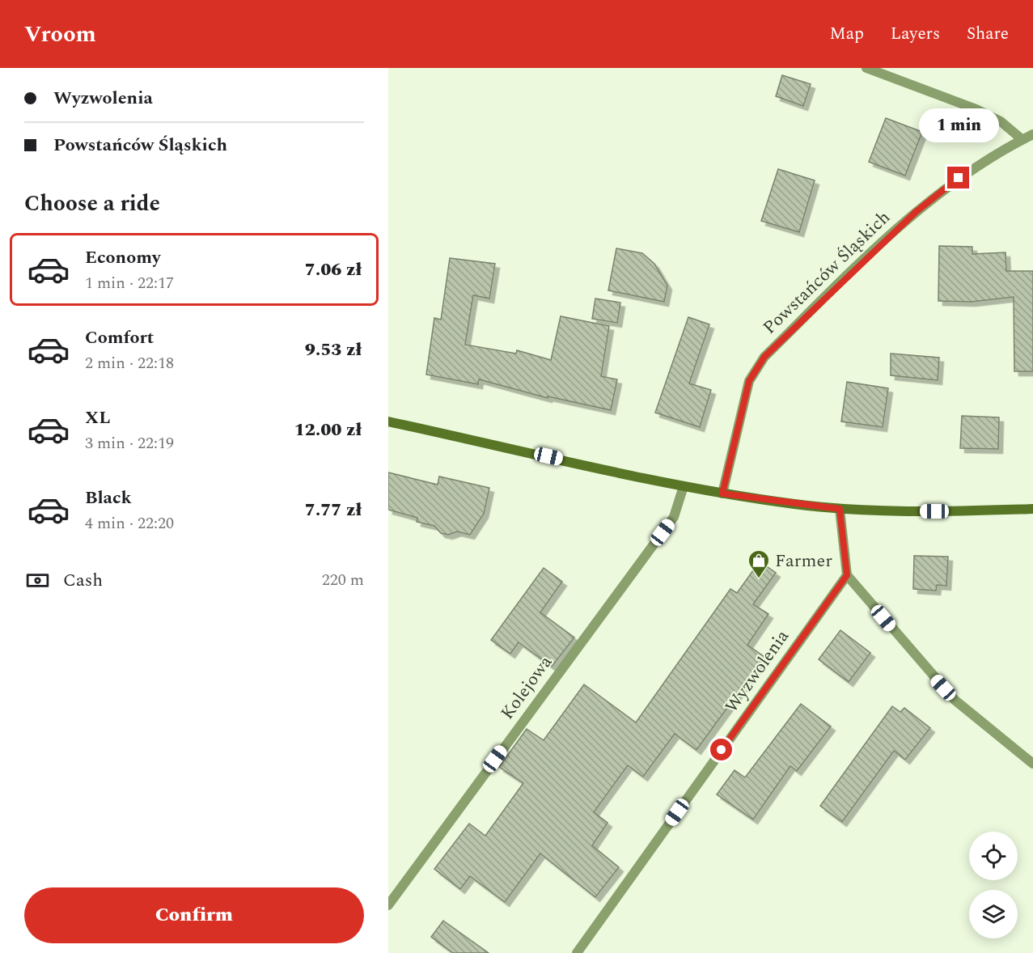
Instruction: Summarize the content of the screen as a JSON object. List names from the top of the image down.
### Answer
{
  "streets": {
    "street": ["Powstańców Śląskich", "Wyzwolenia", "Kolejowa"]
  },
  "places": {
    "shop": ["Farmer"]
  },
  "page": {
    "header": "Vroom",
    "nav": ["Map", "Layers", "Share"],
    "banner": ["Wyzwolenia", "Powstańców Śląskich"],
    "bubble": "1 min",
    "heading": "Choose a ride",
    "list": [
      {
        "name": "Economy",
        "note": "1 min · 22:17",
        "value": "7.06 zł"
      },
      {
        "name": "Comfort",
        "note": "2 min · 22:18",
        "value": "9.53 zł"
      },
      {
        "name": "XL",
        "note": "3 min · 22:19",
        "value": "12.00 zł"
      },
      {
        "name": "Black",
        "note": "4 min · 22:20",
        "value": "7.77 zł"
      }
    ],
    "pay": ["Cash", "220 m"],
    "buttons": "Confirm"
  }
}
